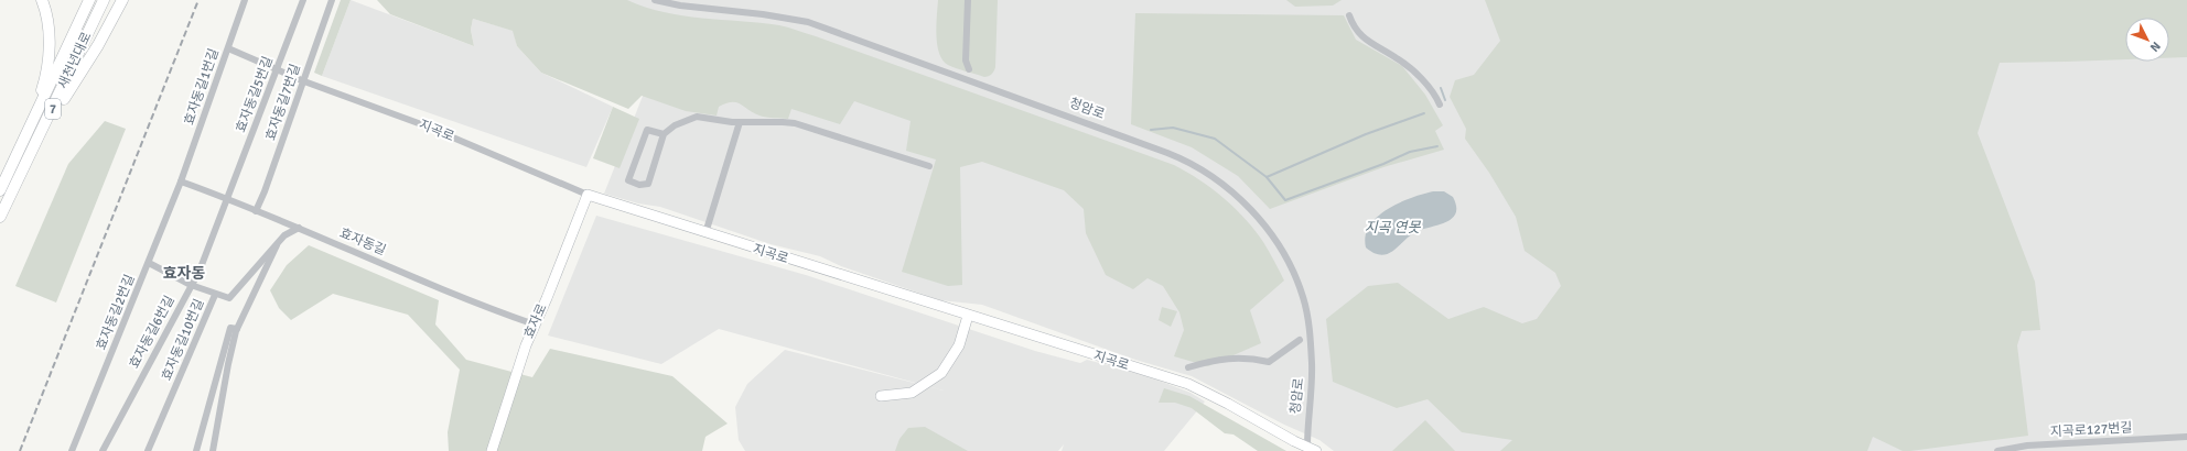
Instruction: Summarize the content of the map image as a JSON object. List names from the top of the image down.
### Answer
{
  "streets": {
    "main road": ["새천년대로", "7"],
    "street": [
      "효자동길1번길",
      "효자동길5번길",
      "효자동길7번길",
      "청암로",
      "지곡로",
      "효자동길",
      "효자동길2번길",
      "효자로",
      "효자동길6번길",
      "효자동길10번길",
      "지곡로127번길"
    ]
  },
  "crossings": [
    ["효자동길1번길", "지곡로"],
    ["효자동길1번길", "효자동길"],
    ["효자동길1번길", "효자동길2번길"],
    ["효자동길5번길", "지곡로"],
    ["효자동길5번길", "효자동길"],
    ["효자동길5번길", "효자동길6번길"],
    ["효자동길7번길", "지곡로"],
    ["효자동길7번길", "효자동길"],
    ["청암로", "지곡로"],
    ["지곡로", "효자로"],
    ["효자동길", "효자동길2번길"],
    ["효자동길", "효자로"],
    ["효자동길", "효자동길6번길"],
    ["효자동길", "효자동길10번길"]
  ],
  "districts": ["효자동"],
  "water": ["지곡 연못"],
  "north": "bottom right"
}
